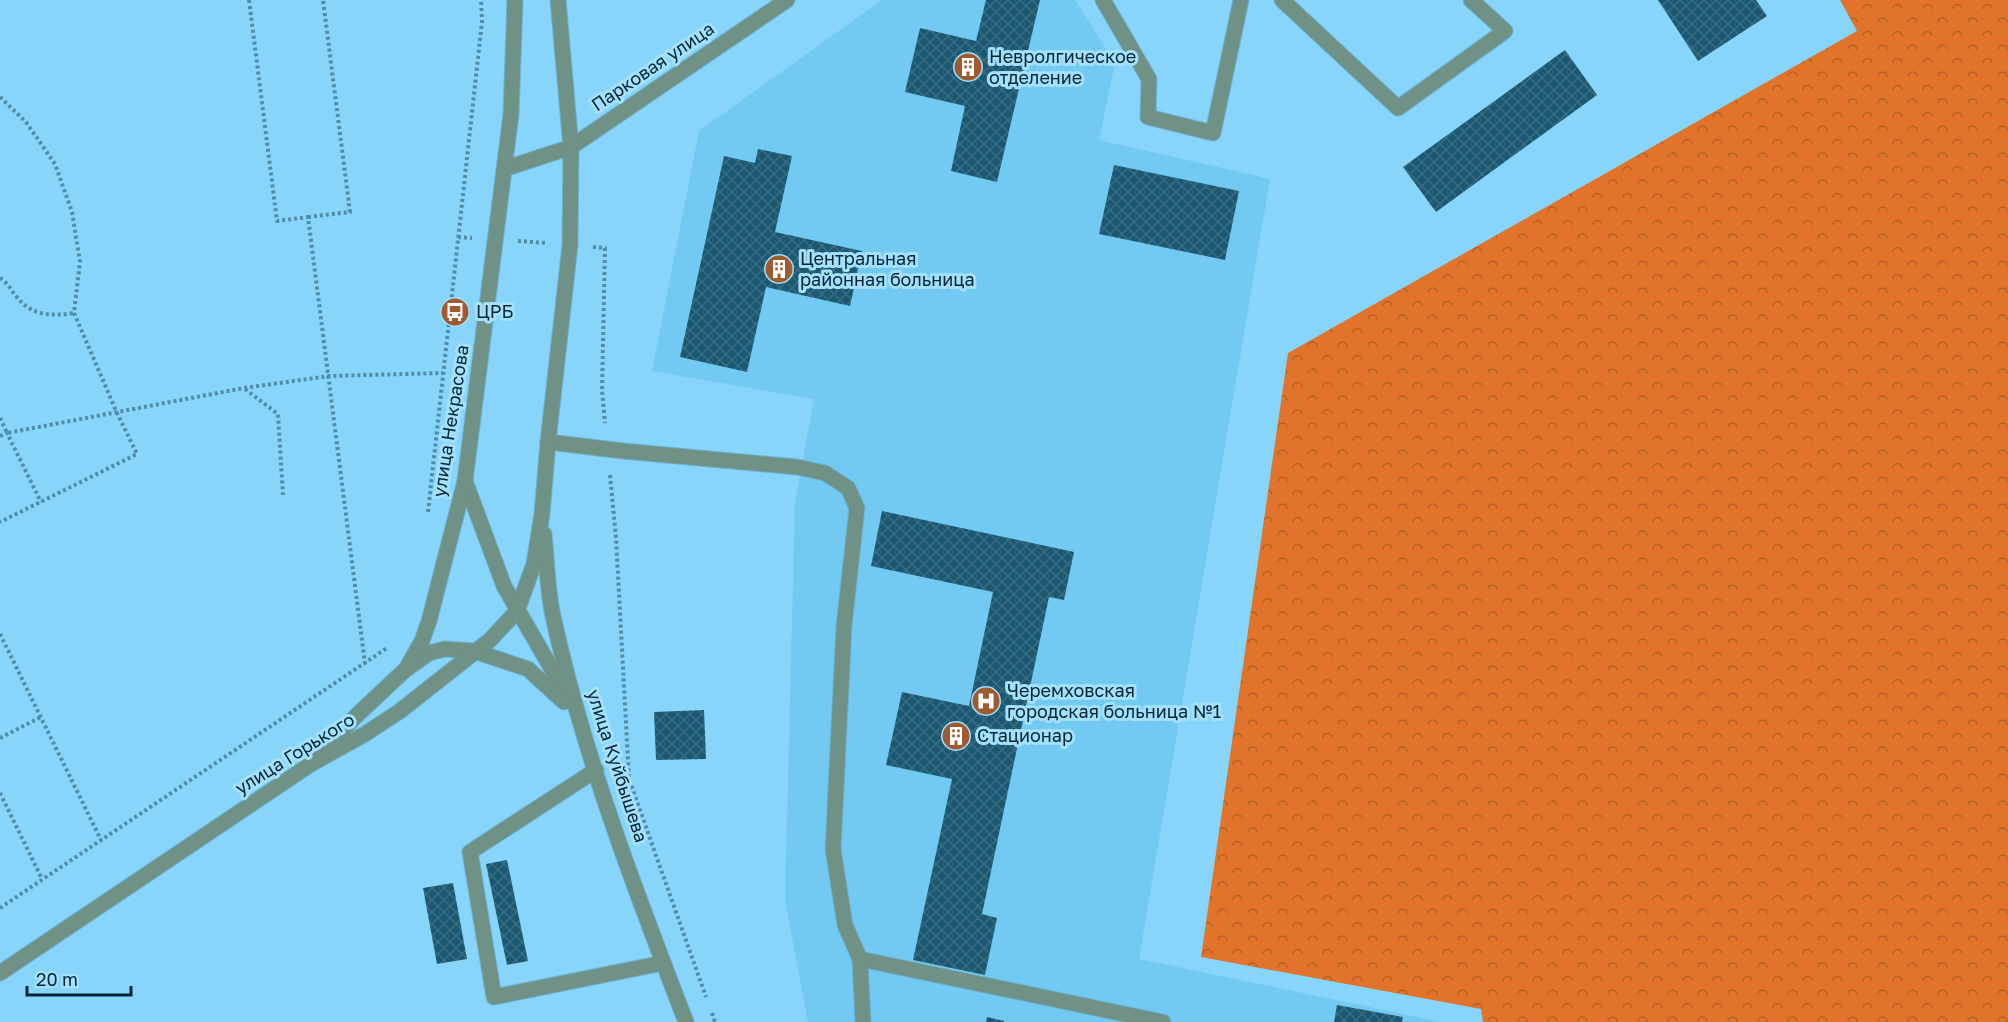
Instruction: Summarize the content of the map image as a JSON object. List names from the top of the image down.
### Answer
{
  "streets": {
    "street": [
      "Парковая улица",
      "улица Некрасова",
      "улица Горького",
      "улица Куйбышева"
    ]
  },
  "crossings": [
    ["Парковая улица", "улица Некрасова"],
    ["улица Некрасова", "улица Горького"],
    ["улица Горького", "улица Куйбышева"]
  ],
  "places": {
    "building": ["Невролгическое отделение", "Центральная районная больница", "Стационар"],
    "bus stop": ["ЦРБ"],
    "hospital": ["Черемховская городская больница №1"]
  },
  "scale_bar": "20 m"
}
